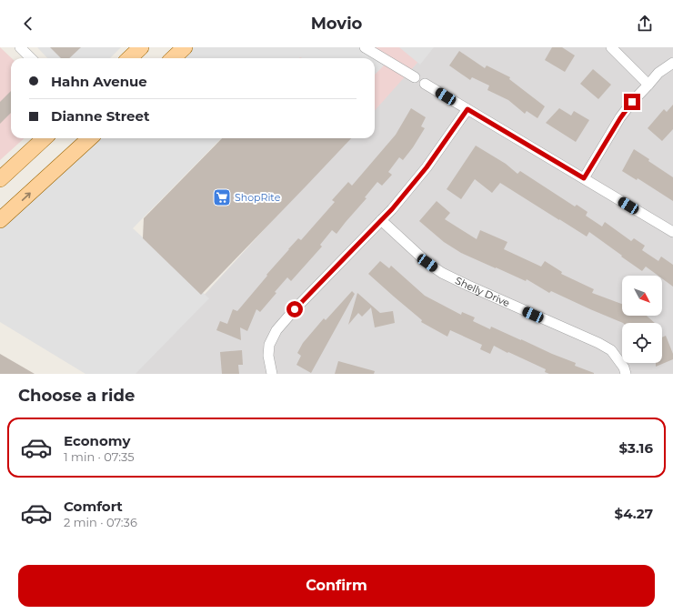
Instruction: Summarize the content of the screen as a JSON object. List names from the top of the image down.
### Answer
{
  "streets": {
    "street": ["Shelly Drive"]
  },
  "places": {
    "supermarket": ["ShopRite"]
  },
  "north": "bottom right",
  "page": {
    "header": "Movio",
    "banner": ["Hahn Avenue", "Dianne Street"],
    "heading": "Choose a ride",
    "list": [
      {
        "name": "Economy",
        "note": "1 min · 07:35",
        "value": "$3.16"
      },
      {
        "name": "Comfort",
        "note": "2 min · 07:36",
        "value": "$4.27"
      }
    ],
    "buttons": "Confirm"
  }
}
